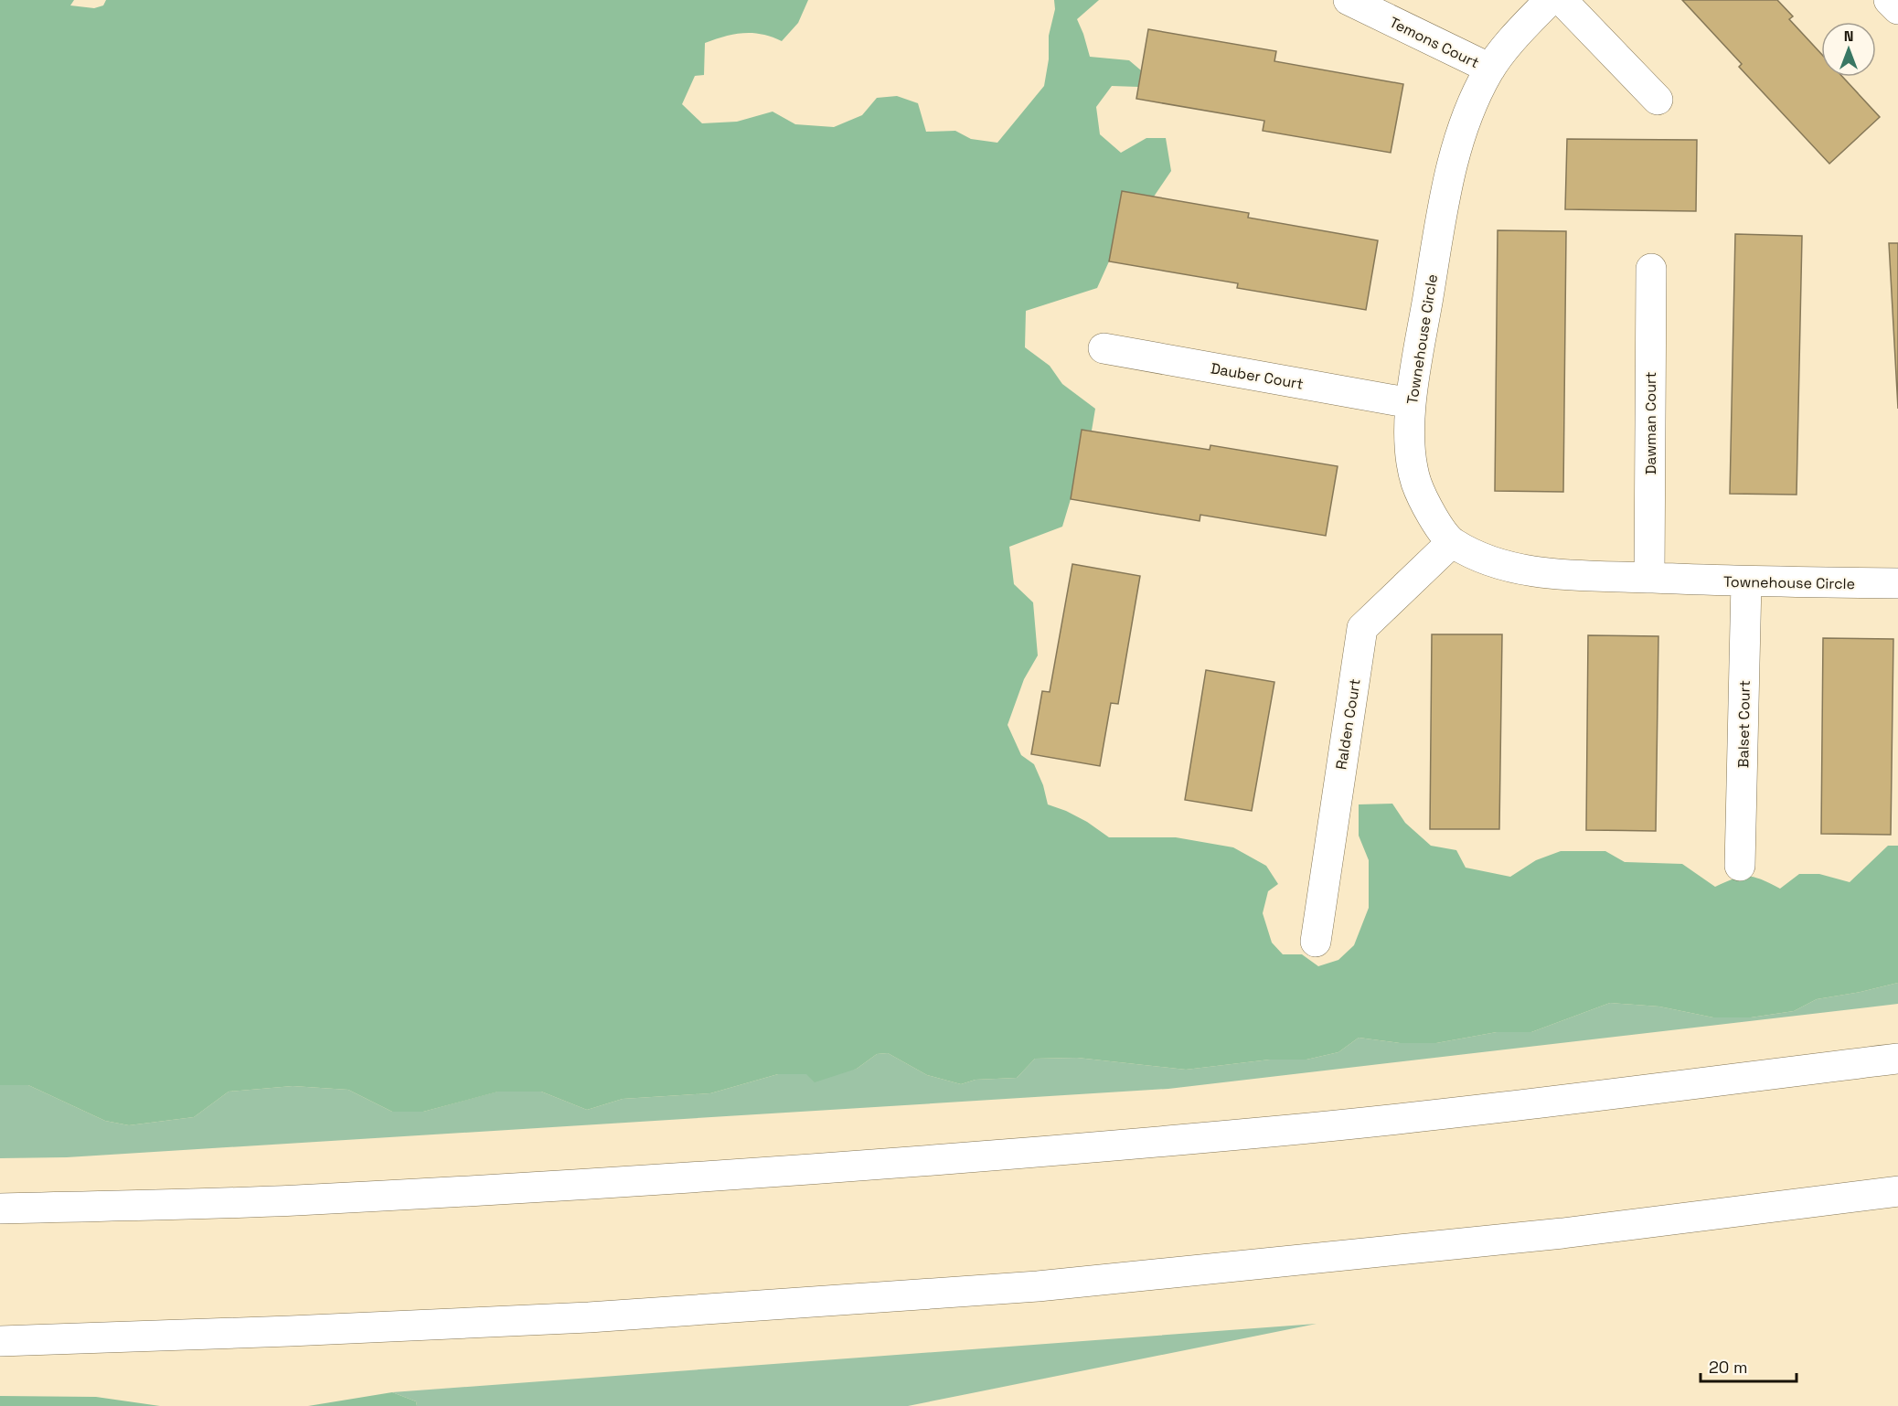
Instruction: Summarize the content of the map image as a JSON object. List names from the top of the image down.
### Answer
{
  "streets": {
    "main road": [
      "Temons Court",
      "Townehouse Circle",
      "Dauber Court",
      "Dawman Court",
      "Ralden Court",
      "Balset Court"
    ]
  },
  "crossings": [
    ["Temons Court", "Townehouse Circle"],
    ["Townehouse Circle", "Dauber Court"],
    ["Townehouse Circle", "Dawman Court"],
    ["Townehouse Circle", "Ralden Court"],
    ["Townehouse Circle", "Balset Court"]
  ],
  "scale_bar": "20 m",
  "north": "top"
}
